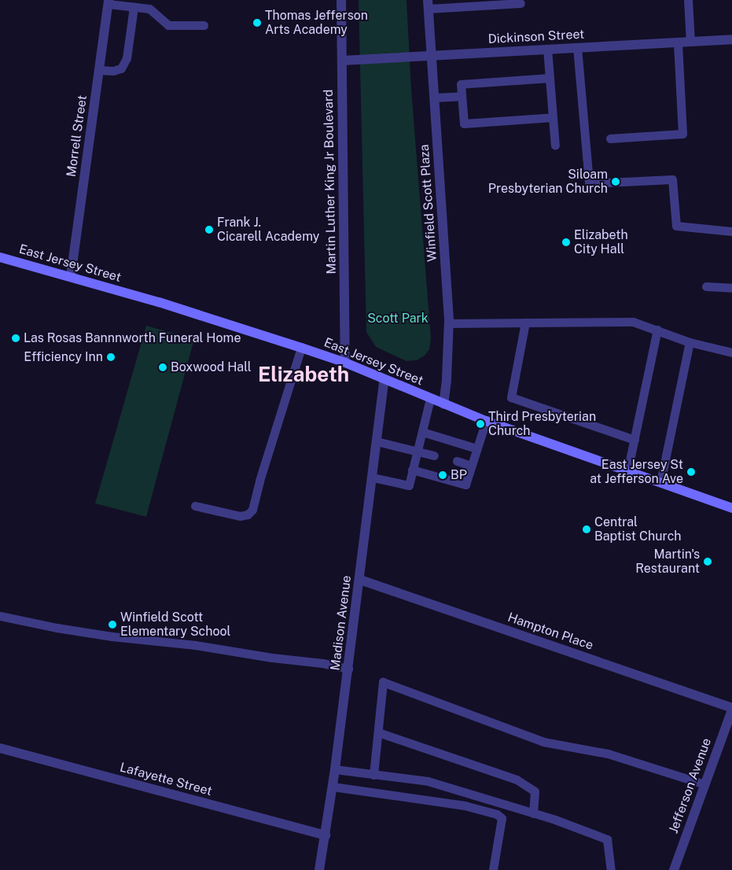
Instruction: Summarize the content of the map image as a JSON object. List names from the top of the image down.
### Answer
{
  "streets": {
    "street": [
      "Dickinson Street",
      "Morrell Street",
      "Martin Luther King Jr Boulevard",
      "Winfield Scott Plaza",
      "East Jersey Street",
      "Madison Avenue",
      "Hampton Place",
      "Lafayette Street",
      "Jefferson Avenue"
    ]
  },
  "crossings": [
    ["Dickinson Street", "Martin Luther King Jr Boulevard"],
    ["Dickinson Street", "Winfield Scott Plaza"],
    ["Morrell Street", "East Jersey Street"],
    ["Martin Luther King Jr Boulevard", "East Jersey Street"],
    ["Winfield Scott Plaza", "East Jersey Street"],
    ["East Jersey Street", "Madison Avenue"],
    ["Madison Avenue", "Hampton Place"],
    ["Madison Avenue", "Lafayette Street"],
    ["Hampton Place", "Jefferson Avenue"]
  ],
  "districts": ["Elizabeth"],
  "parks": ["Scott Park"],
  "places": [
    "Thomas Jefferson Arts Academy",
    "Siloam Presbyterian Church",
    "Frank J. Cicarell Academy",
    "Elizabeth City Hall",
    "Las Rosas Bannnworth Funeral Home",
    "Efficiency Inn",
    "Boxwood Hall",
    "Third Presbyterian Church",
    "East Jersey St at Jefferson Ave",
    "BP",
    "Central Baptist Church",
    "Martin's Restaurant",
    "Winfield Scott Elementary School"
  ]
}
